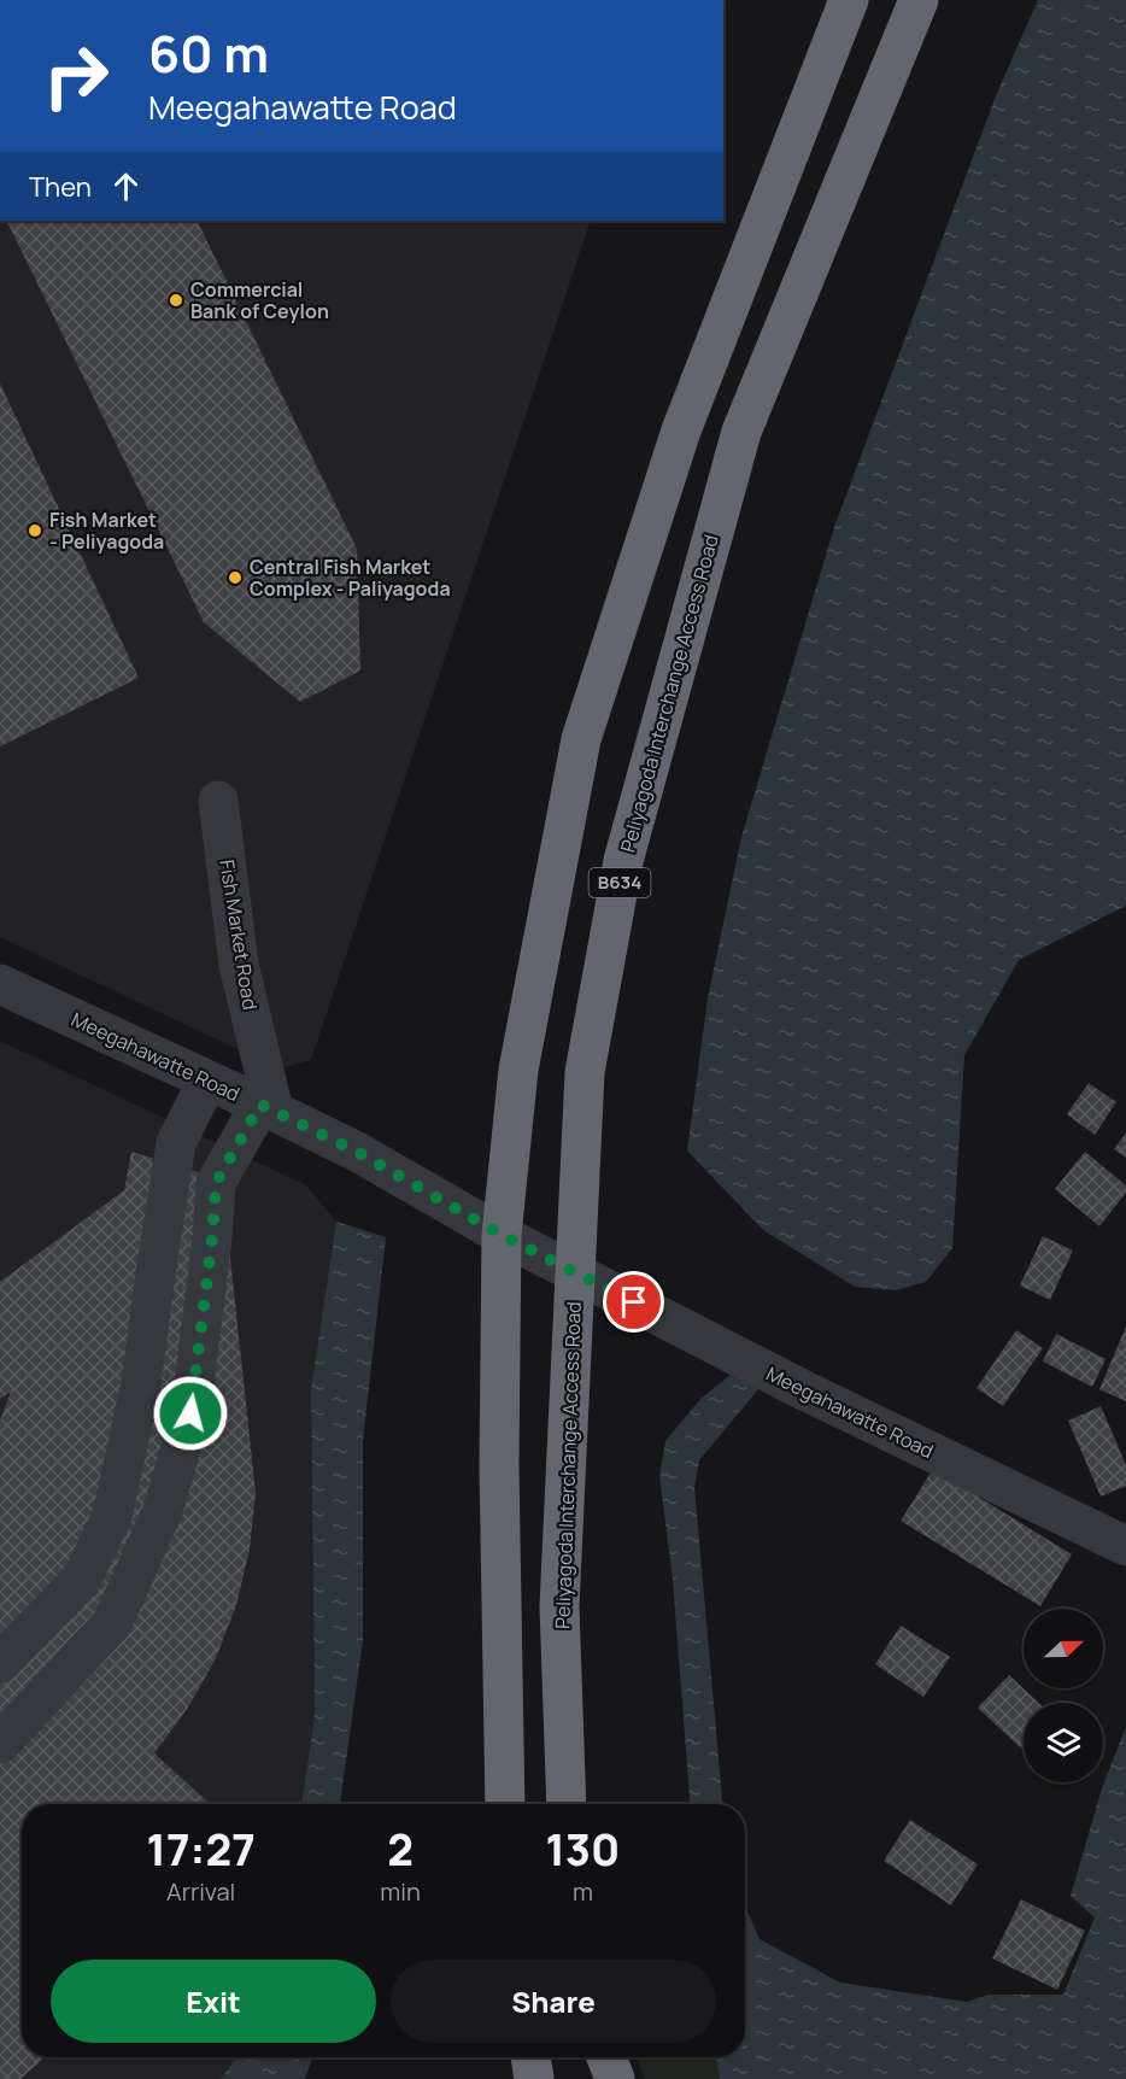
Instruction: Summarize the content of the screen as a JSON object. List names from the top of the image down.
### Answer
{
  "streets": {
    "highway": ["Peliyagoda Interchange Access Road", "B634"],
    "street": ["Fish Market Road", "Meegahawatte Road"]
  },
  "crossings": [
    ["Peliyagoda Interchange Access Road", "Meegahawatte Road"],
    ["Fish Market Road", "Meegahawatte Road"]
  ],
  "places": ["Commercial Bank of Ceylon", "Fish Market - Peliyagoda", "Central Fish Market Complex - Paliyagoda"],
  "north": "right",
  "page": {
    "turn": ["60 m", "Meegahawatte Road"],
    "then": "Then",
    "eta": [
      "17:27",
      "Arrival",
      "2",
      "min",
      "130",
      "m"
    ],
    "buttons": ["Exit", "Share"]
  }
}
